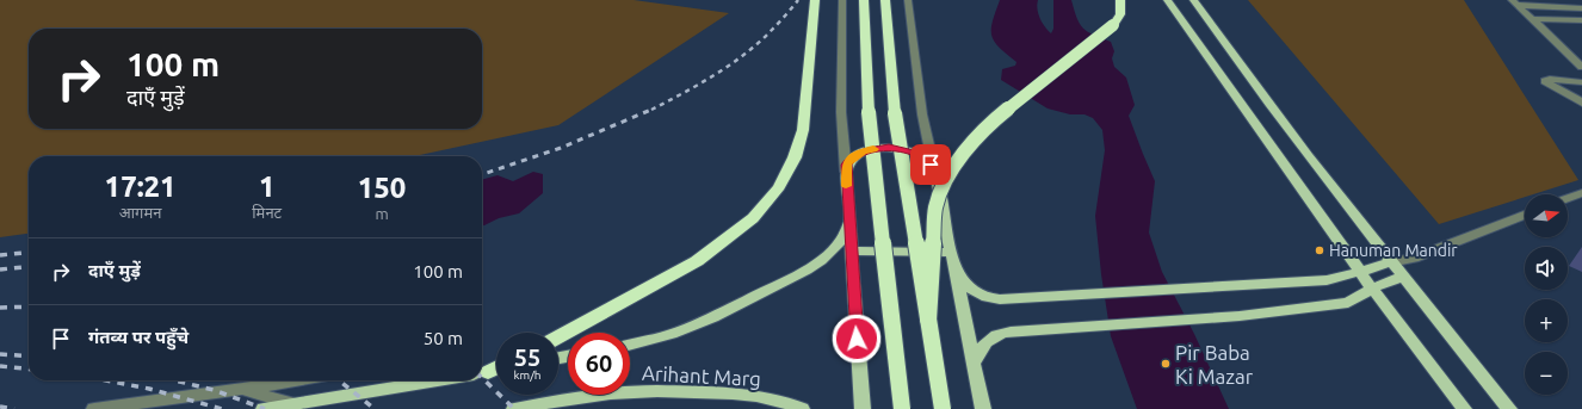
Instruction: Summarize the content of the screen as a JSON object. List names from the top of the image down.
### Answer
{
  "streets": {
    "main road": ["Arihant Marg"]
  },
  "places": ["Hanuman Mandir", "Pir Baba Ki Mazar"],
  "north": "right",
  "page": {
    "turn": ["100 m", "दाएँ मुड़ें"],
    "eta": [
      "17:21",
      "आगमन",
      "1",
      "मिनट",
      "150",
      "m"
    ],
    "map_buttons": ["+", "−"],
    "list": [
      {
        "name": "दाएँ मुड़ें",
        "value": "100 m"
      },
      {
        "name": "गंतव्य पर पहुँचे",
        "value": "50 m"
      }
    ],
    "speed": "55 km/h",
    "limit": "60"
  }
}
